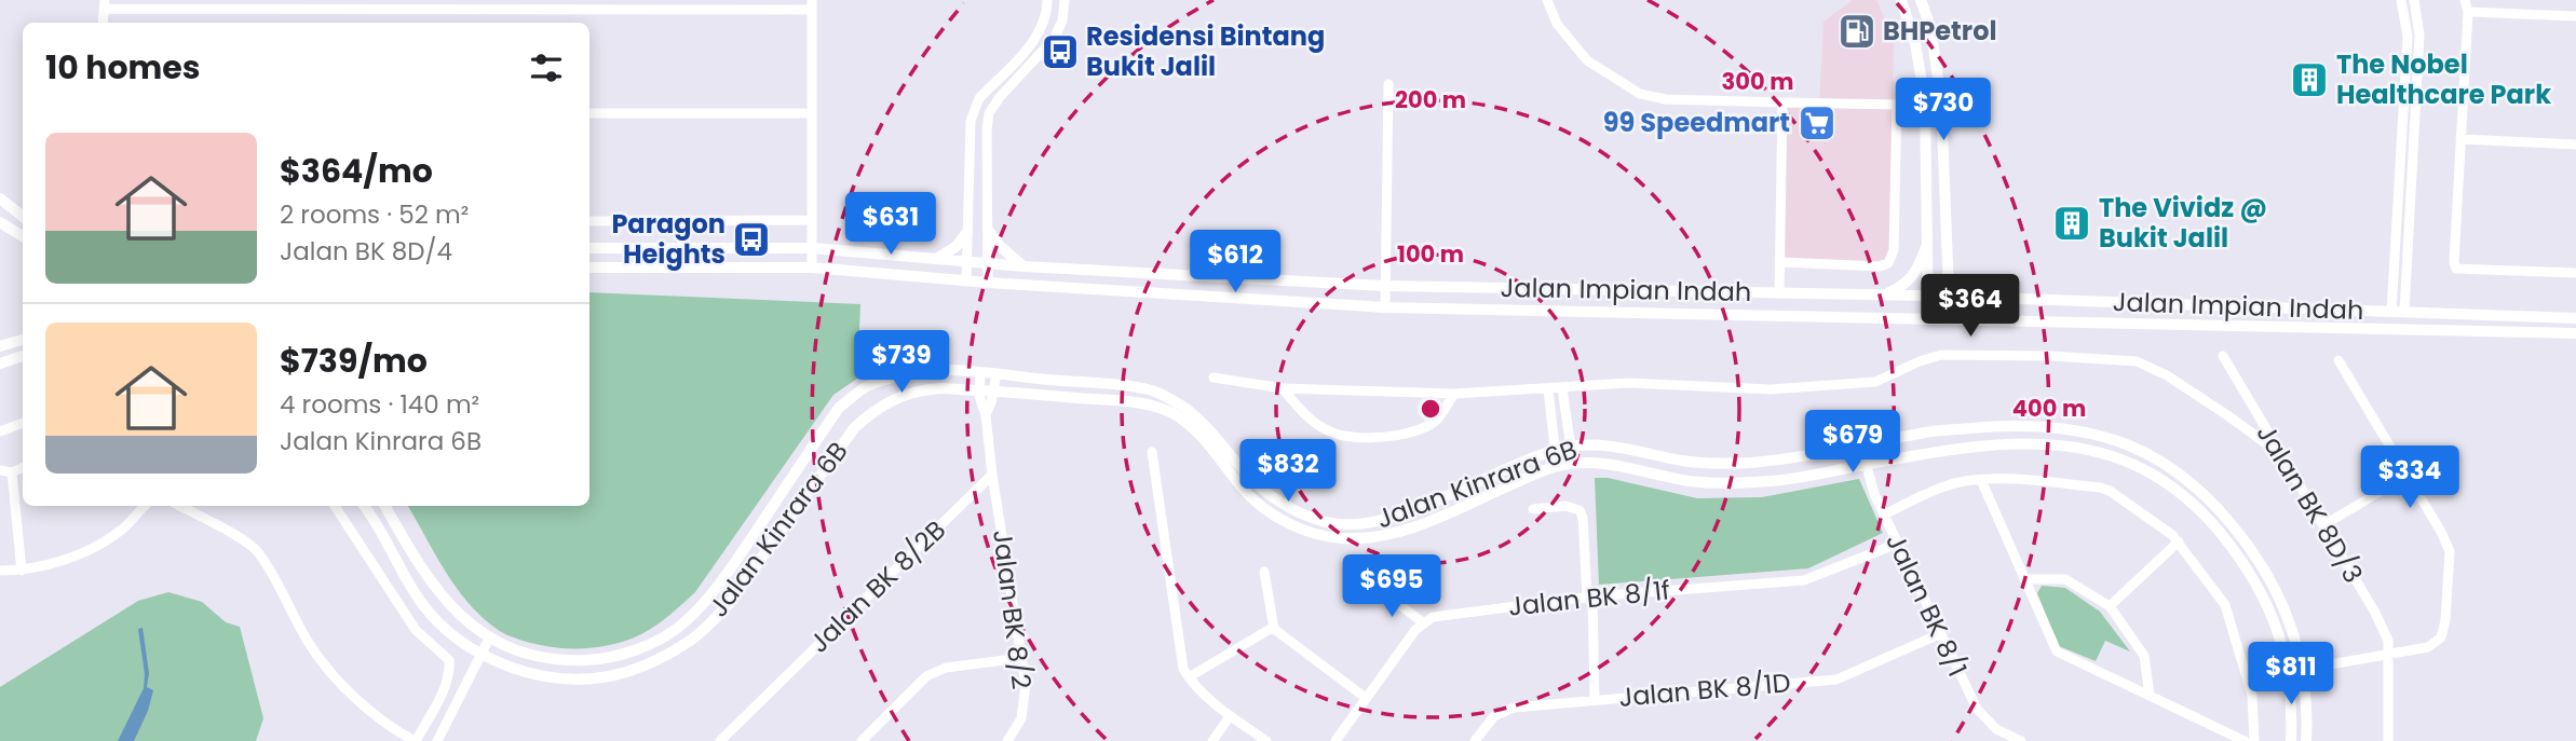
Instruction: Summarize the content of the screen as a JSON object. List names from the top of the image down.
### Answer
{
  "streets": {
    "street": [
      "Jalan Impian Indah",
      "Jalan Kinrara 6B",
      "Jalan BK 8D/3",
      "Jalan BK 8/2B",
      "Jalan BK 8/1f",
      "Jalan BK 8/1",
      "Jalan BK 8/2",
      "Jalan BK 8/1D"
    ]
  },
  "crossings": [
    ["Jalan Kinrara 6B", "Jalan BK 8/1"],
    ["Jalan BK 8/2B", "Jalan BK 8/2"],
    ["Jalan BK 8/1f", "Jalan BK 8/1"],
    ["Jalan BK 8/1", "Jalan BK 8/1D"]
  ],
  "places": {
    "fuel station": ["BHPetrol"],
    "bus stop": ["Residensi Bintang Bukit Jalil", "Paragon Heights"],
    "building": ["The Nobel Healthcare Park", "The Vividz @ Bukit Jalil"],
    "supermarket": ["99 Speedmart"]
  },
  "page": {
    "heading": "10 homes",
    "price": [
      "$730",
      "$631",
      "$612",
      "$364",
      "$739",
      "$679",
      "$832",
      "$334",
      "$695",
      "$811"
    ],
    "list": [
      {
        "name": "$364/mo",
        "note": "2 rooms · 52 m² · Jalan BK 8D/4"
      },
      {
        "name": "$739/mo",
        "note": "4 rooms · 140 m² · Jalan Kinrara 6B"
      }
    ]
  },
  "rings": [
    "300 m",
    "200 m",
    "100 m",
    "400 m"
  ]
}
